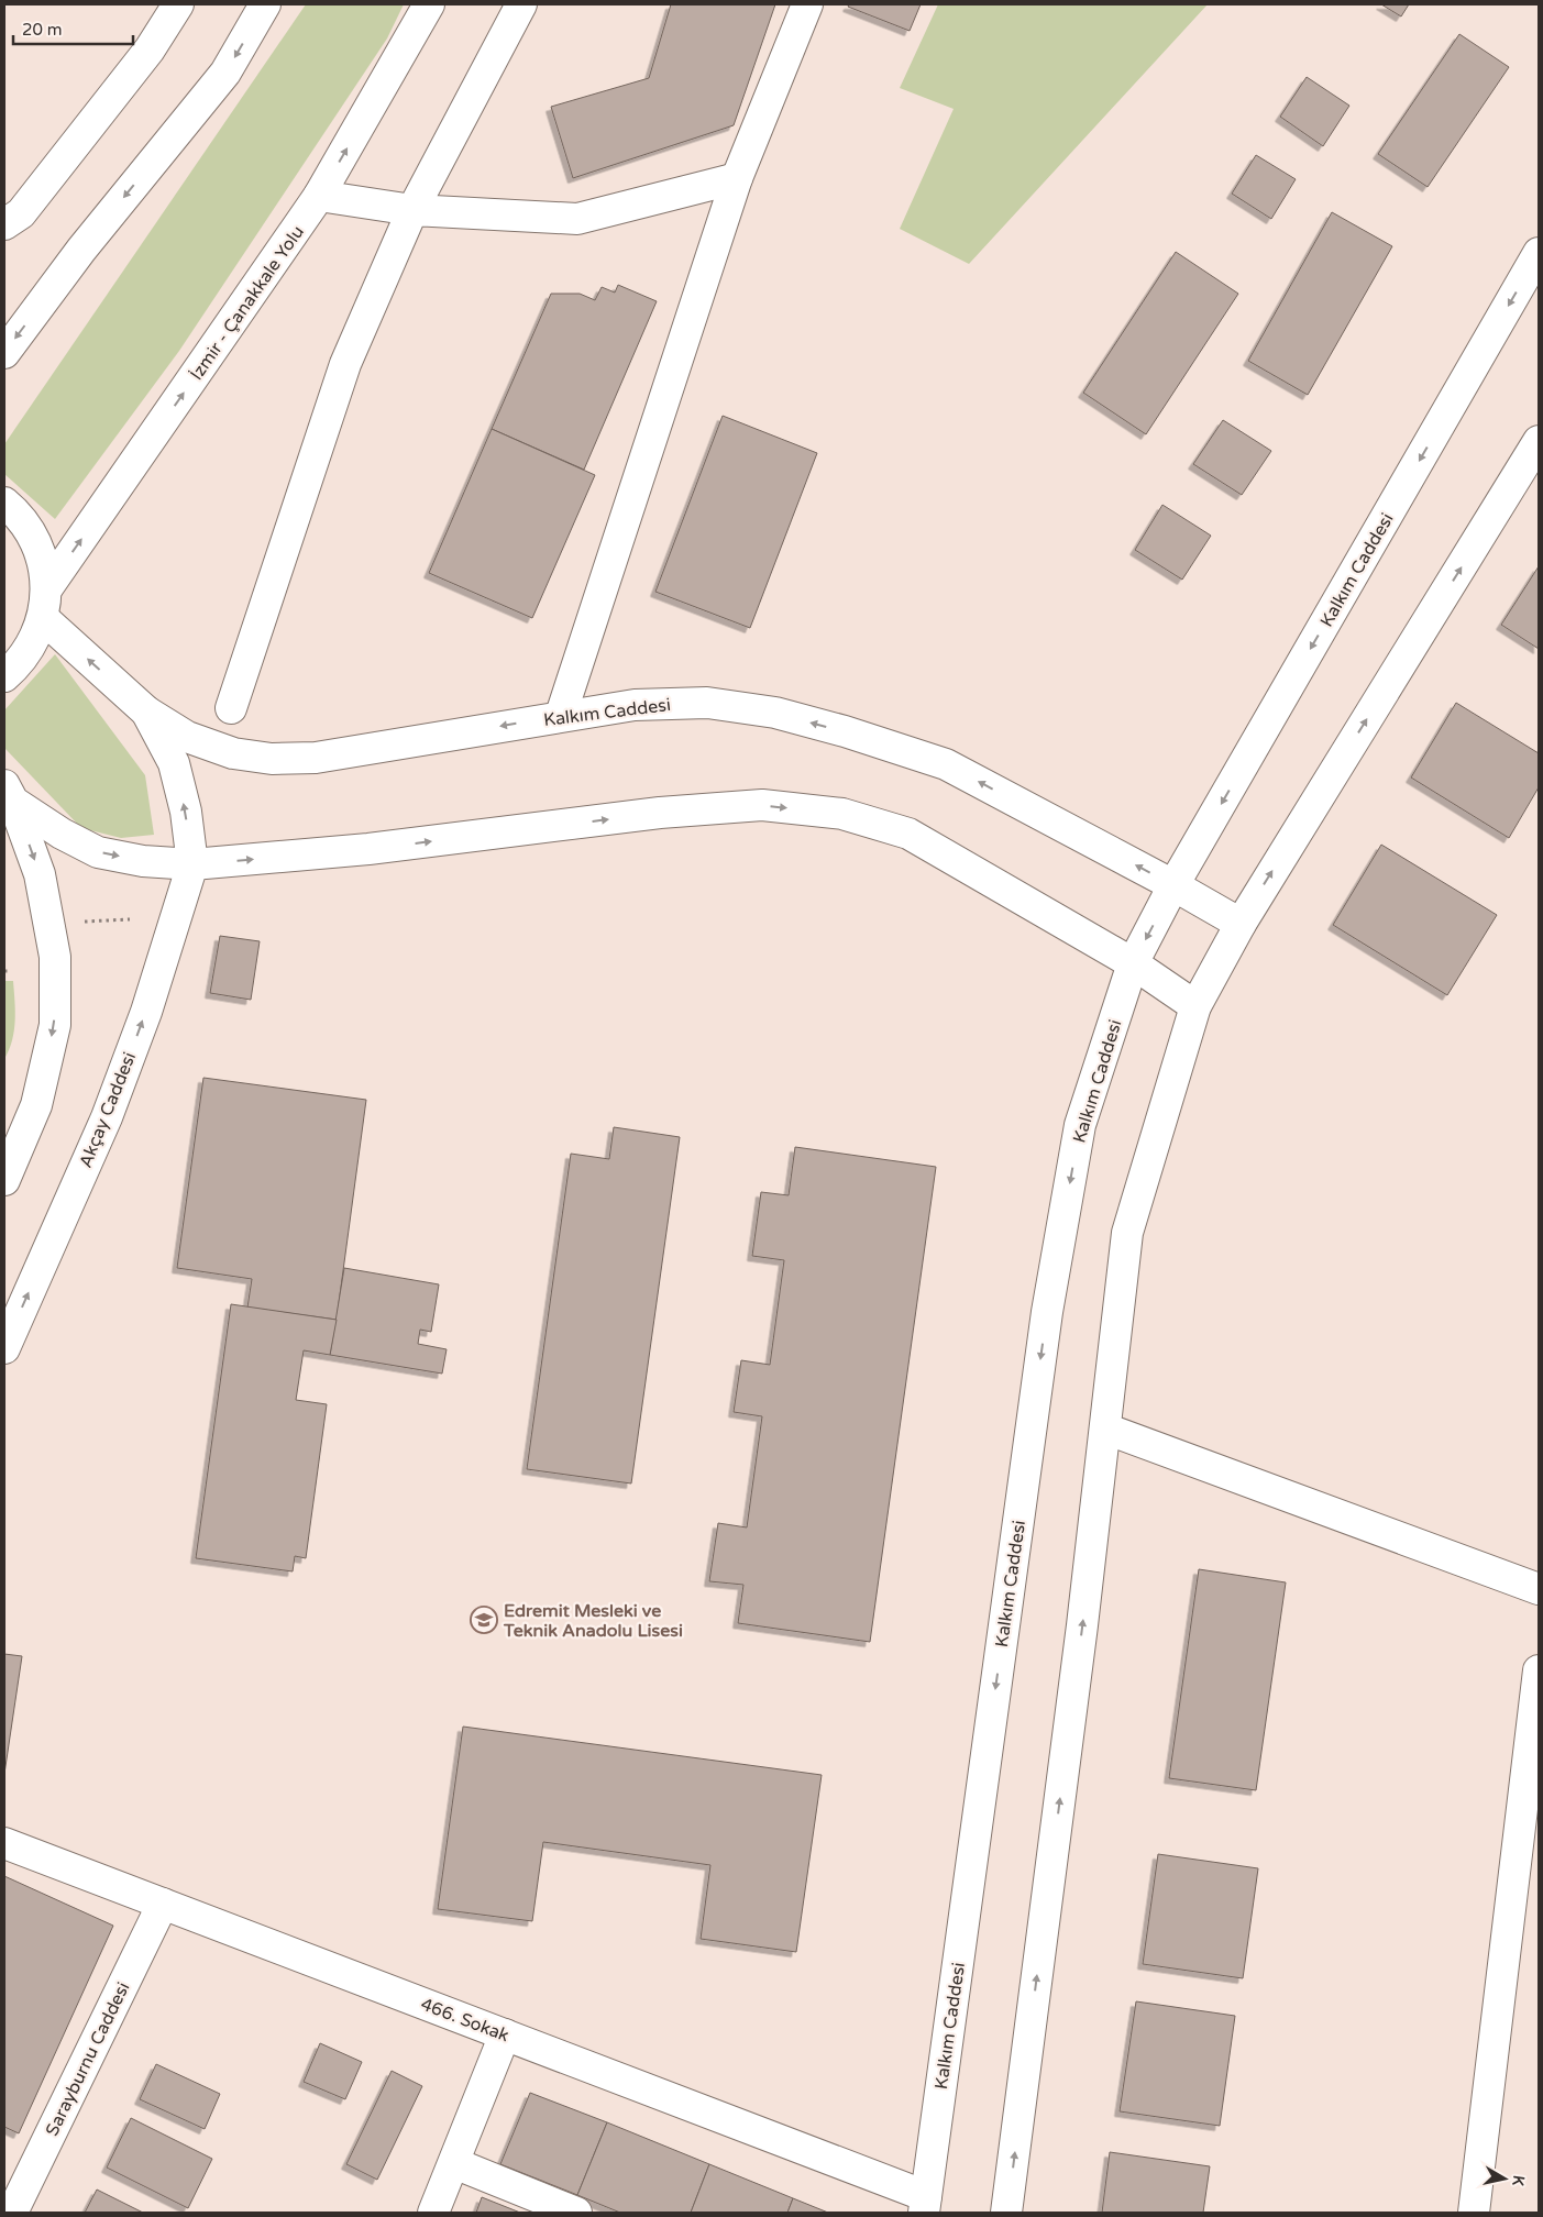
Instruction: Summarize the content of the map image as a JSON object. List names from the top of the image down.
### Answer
{
  "streets": {
    "main road": [
      "İzmir - Çanakkale Yolu",
      "Kalkım Caddesi",
      "Akçay Caddesi",
      "466. Sokak",
      "Sarayburnu Caddesi"
    ]
  },
  "crossings": [
    ["Kalkım Caddesi", "466. Sokak"],
    ["466. Sokak", "Sarayburnu Caddesi"]
  ],
  "places": {
    "school or university": ["Edremit Mesleki ve Teknik Anadolu Lisesi"]
  },
  "scale_bar": "20 m",
  "north": "right"
}
